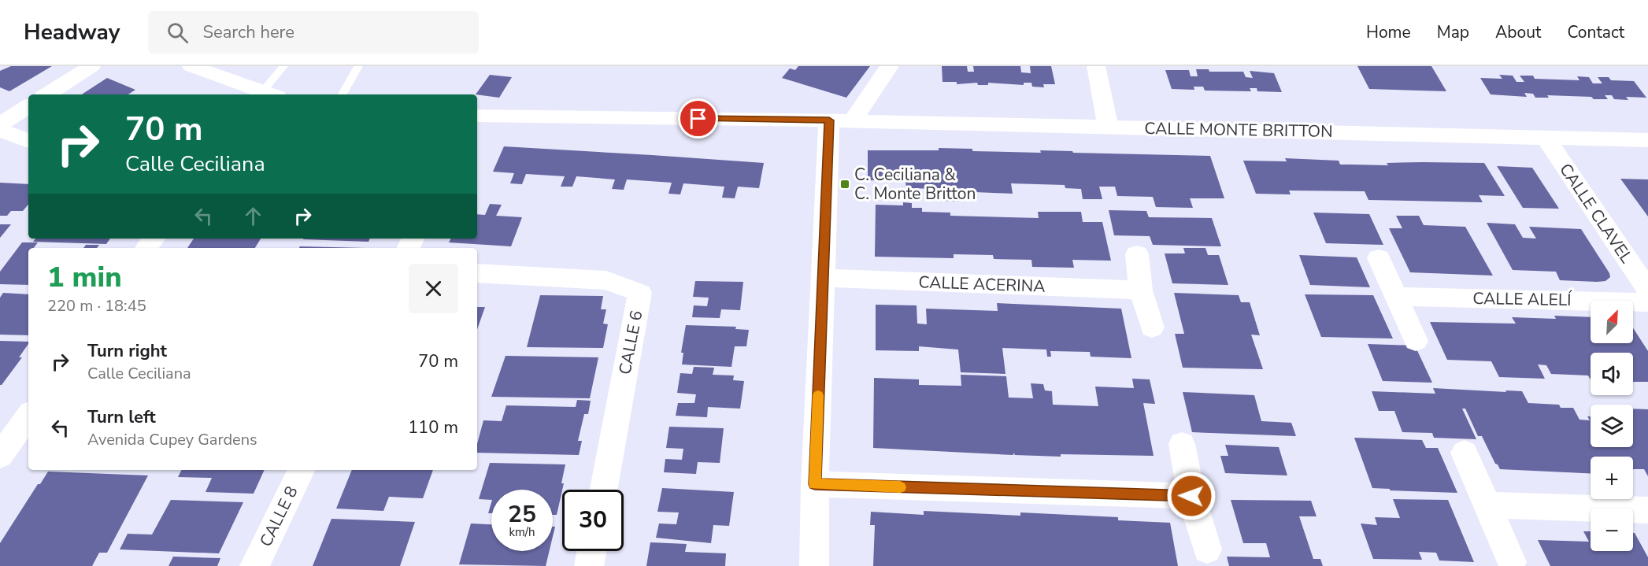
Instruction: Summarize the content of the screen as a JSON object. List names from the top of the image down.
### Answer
{
  "streets": {
    "street": [
      "CALLE MONTE BRITTON",
      "CALLE CLAVEL",
      "CALLE ACERINA",
      "CALLE ALELÍ",
      "CALLE 6",
      "CALLE 8"
    ]
  },
  "crossings": [
    ["CALLE MONTE BRITTON", "CALLE CLAVEL"]
  ],
  "places": {
    "transit": ["C. Ceciliana & C. Monte Britton"]
  },
  "north": "top right",
  "page": {
    "header": "Headway",
    "search": "Search here",
    "nav": [
      "Home",
      "Map",
      "About",
      "Contact"
    ],
    "turn": ["70 m", "Calle Ceciliana"],
    "heading": ["1 min", "220 m · 18:45"],
    "map_buttons": ["+", "−"],
    "list": [
      {
        "name": "Turn right",
        "note": "Calle Ceciliana",
        "value": "70 m"
      },
      {
        "name": "Turn left",
        "note": "Avenida Cupey Gardens",
        "value": "110 m"
      }
    ],
    "speed": "25 km/h",
    "limit": "30"
  }
}
